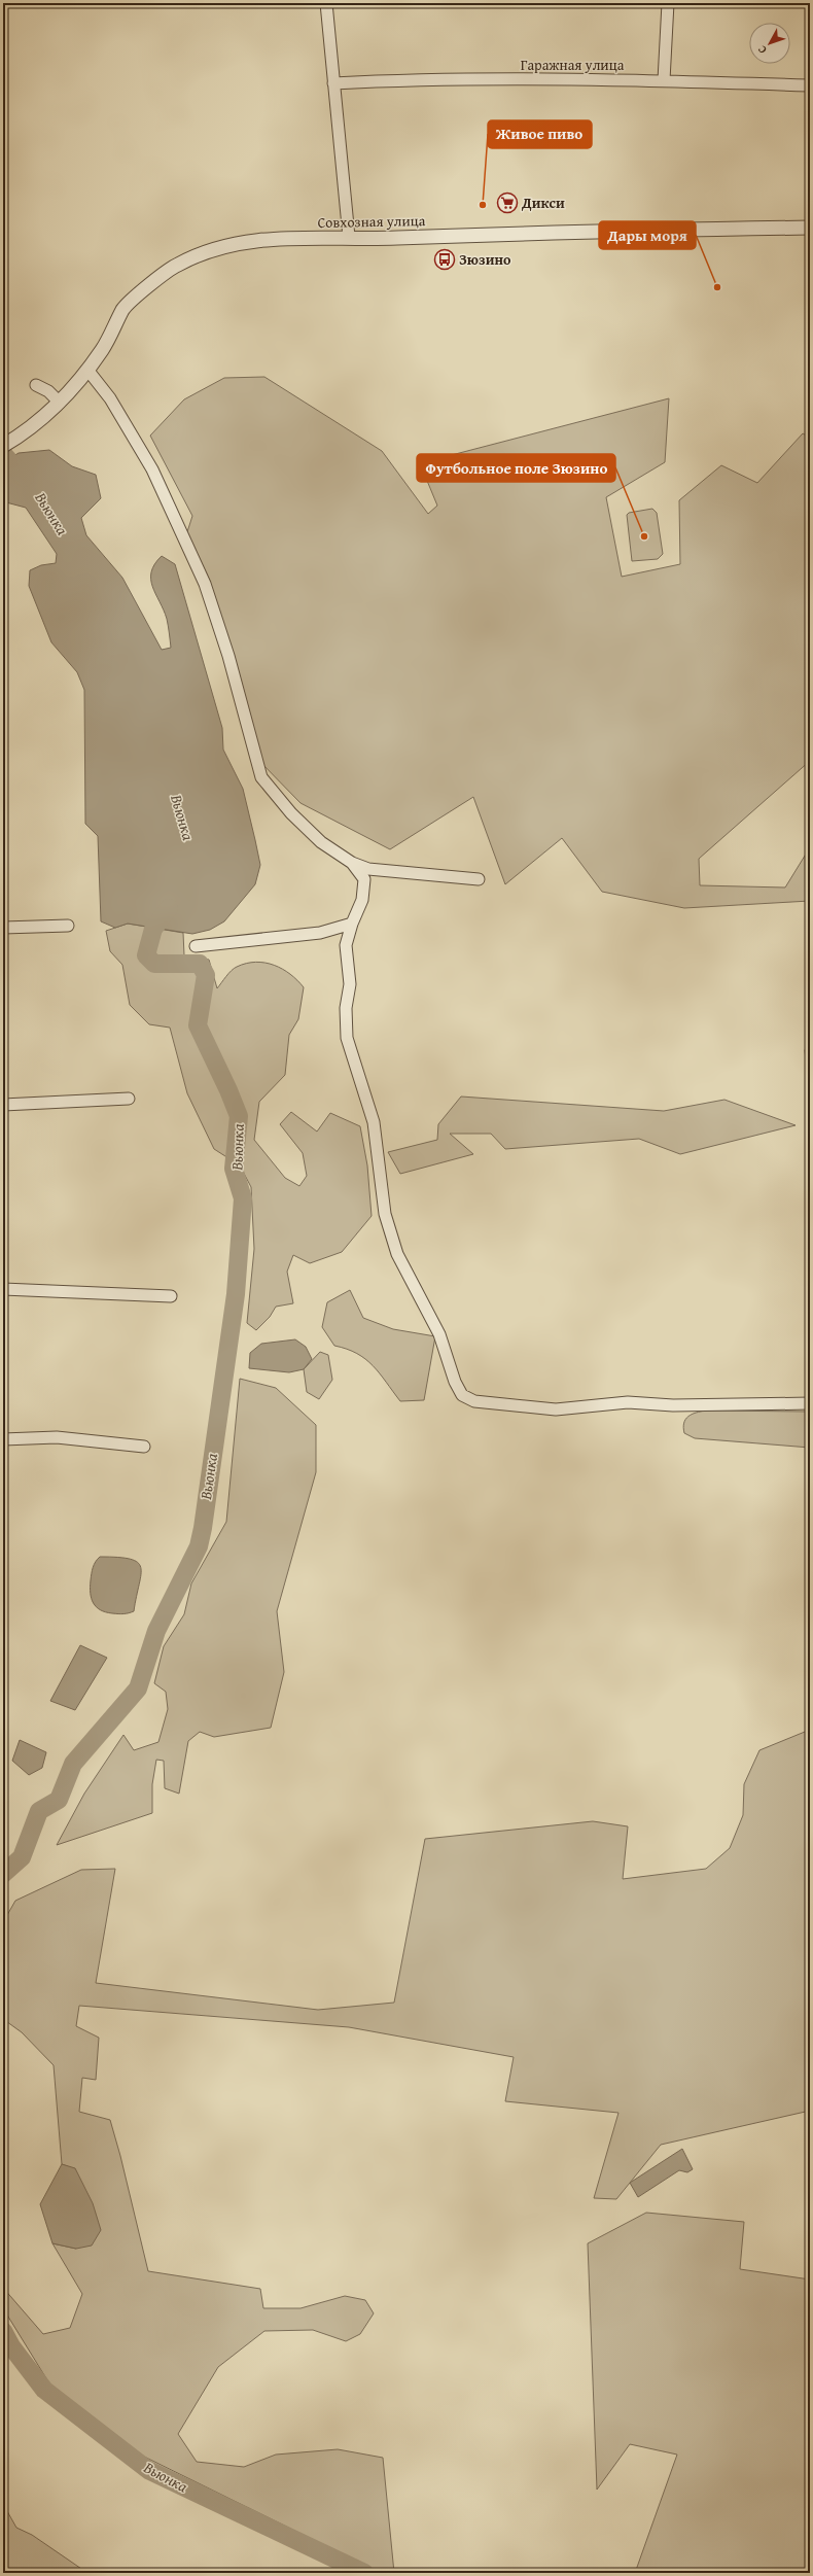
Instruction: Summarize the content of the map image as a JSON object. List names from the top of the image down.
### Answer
{
  "streets": {
    "street": ["Гаражная улица", "Совхозная улица"]
  },
  "water": ["Вьюнка"],
  "places": {
    "supermarket": ["Дикси"],
    "other": ["Живое пиво", "Дары моря", "Футбольное поле Зюзино"],
    "bus stop": ["Зюзино"]
  },
  "north": "bottom left"
}
